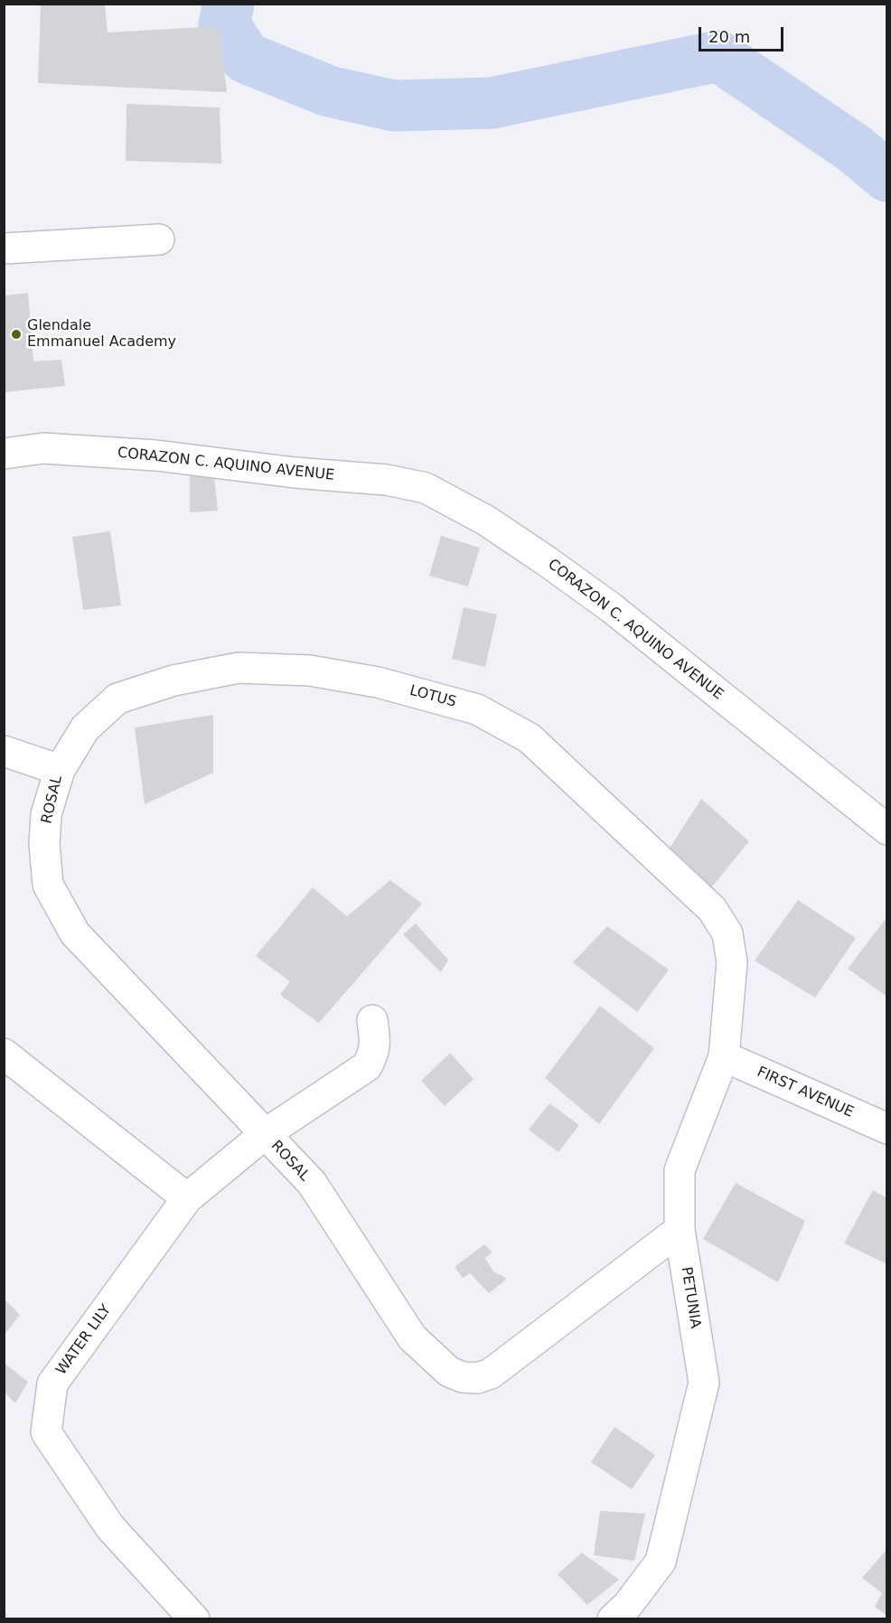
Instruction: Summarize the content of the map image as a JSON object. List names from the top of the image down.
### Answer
{
  "streets": {
    "street": [
      "CORAZON C. AQUINO AVENUE",
      "LOTUS",
      "ROSAL",
      "FIRST AVENUE",
      "PETUNIA",
      "WATER LILY"
    ]
  },
  "crossings": [
    ["LOTUS", "ROSAL"],
    ["LOTUS", "PETUNIA"],
    ["ROSAL", "PETUNIA"],
    ["ROSAL", "WATER LILY"],
    ["FIRST AVENUE", "PETUNIA"]
  ],
  "places": ["Glendale Emmanuel Academy"],
  "scale_bar": "20 m"
}
